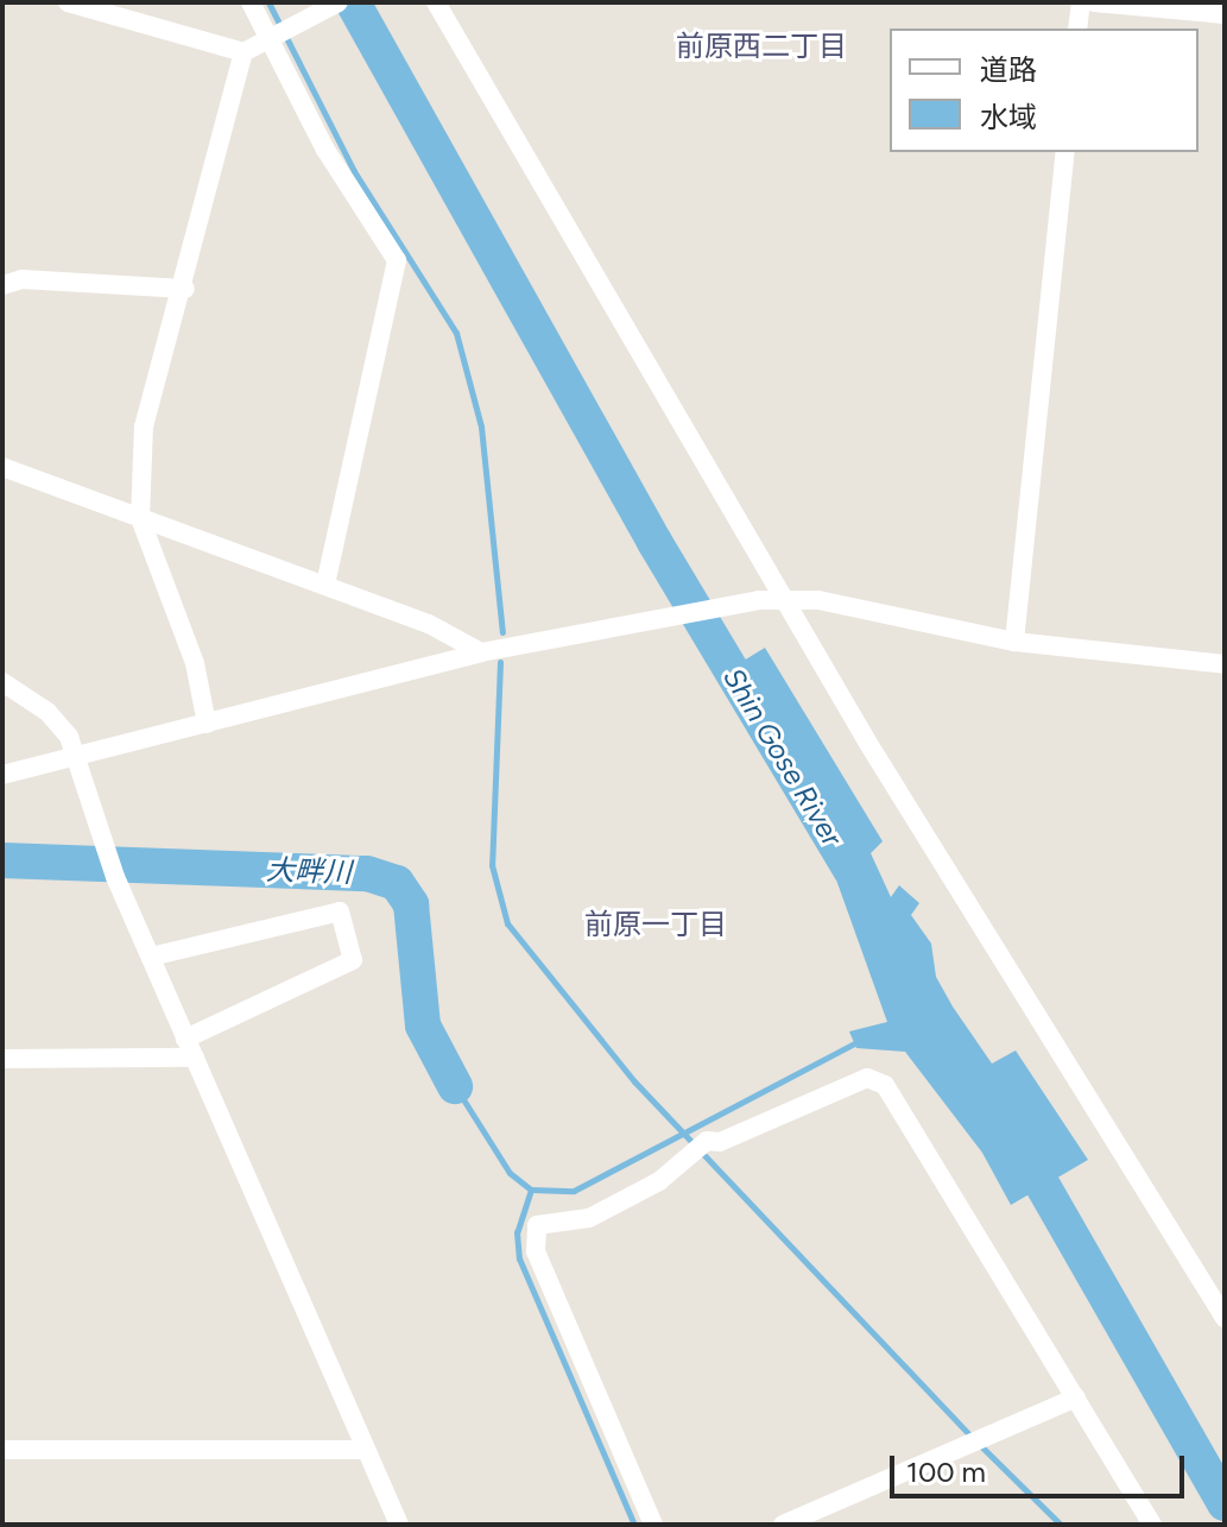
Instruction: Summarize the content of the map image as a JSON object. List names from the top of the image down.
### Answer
{
  "districts": ["前原西二丁目", "前原一丁目"],
  "water": ["Shin Gose River", "大畔川"],
  "legend": ["道路", "水域"],
  "scale_bar": "100 m"
}
